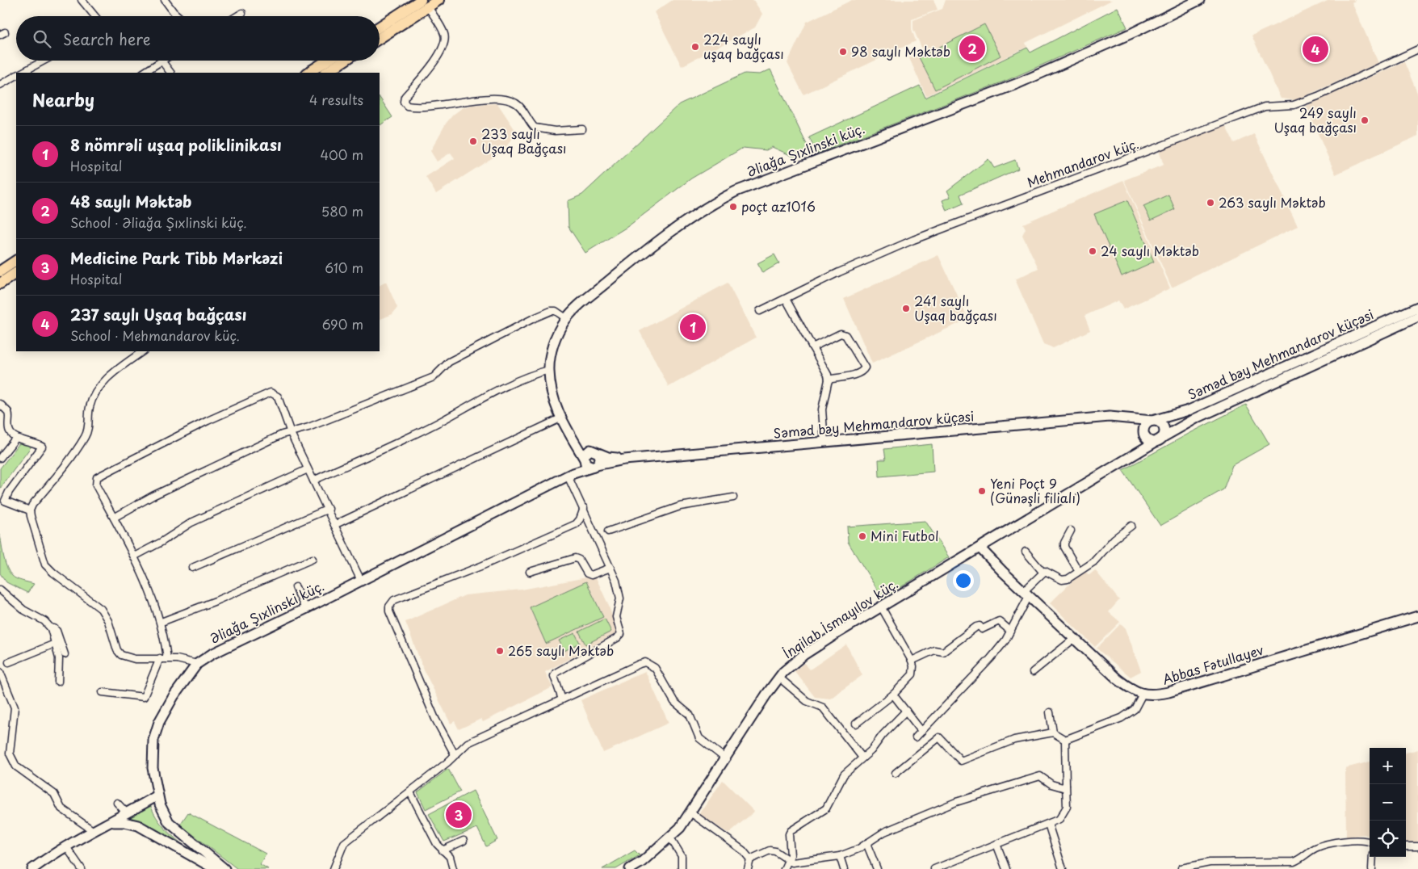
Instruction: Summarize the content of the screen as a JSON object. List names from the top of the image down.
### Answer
{
  "streets": {
    "main road": [
      "Əliağa Şıxlinski küç.",
      "Səməd bəy Mehmandarov küçəsi",
      "İnqilab İsmayılov küç.",
      "Abbas Fətullayev"
    ],
    "street": ["Mehmandarov küç."]
  },
  "crossings": [
    ["Səməd bəy Mehmandarov küçəsi", "İnqilab İsmayılov küç."]
  ],
  "places": [
    "224 saylı uşaq bağçası",
    "98 saylı Məktəb",
    "249 saylı Uşaq bağçası",
    "233 saylı Uşaq Bağçası",
    "263 saylı Məktəb",
    "poçt az1016",
    "24 saylı Məktəb",
    "241 saylı Uşaq bağçası",
    "Yeni Poçt 9 (Günəşli filialı)",
    "Mini Futbol",
    "265 saylı Məktəb"
  ],
  "page": {
    "search": "Search here",
    "pins": [
      "2",
      "4",
      "1",
      "3"
    ],
    "heading": ["Nearby", "4 results"],
    "list": [
      {
        "mark": "1",
        "name": "8 nömrəli uşaq poliklinikası",
        "note": "Hospital",
        "value": "400 m"
      },
      {
        "mark": "2",
        "name": "48 saylı Məktəb",
        "note": "School · Əliağa Şıxlinski küç.",
        "value": "580 m"
      },
      {
        "mark": "3",
        "name": "Medicine Park Tibb Mərkəzi",
        "note": "Hospital",
        "value": "610 m"
      },
      {
        "mark": "4",
        "name": "237 saylı Uşaq bağçası",
        "note": "School · Mehmandarov küç.",
        "value": "690 m"
      }
    ],
    "map_buttons": ["+", "−"]
  }
}
